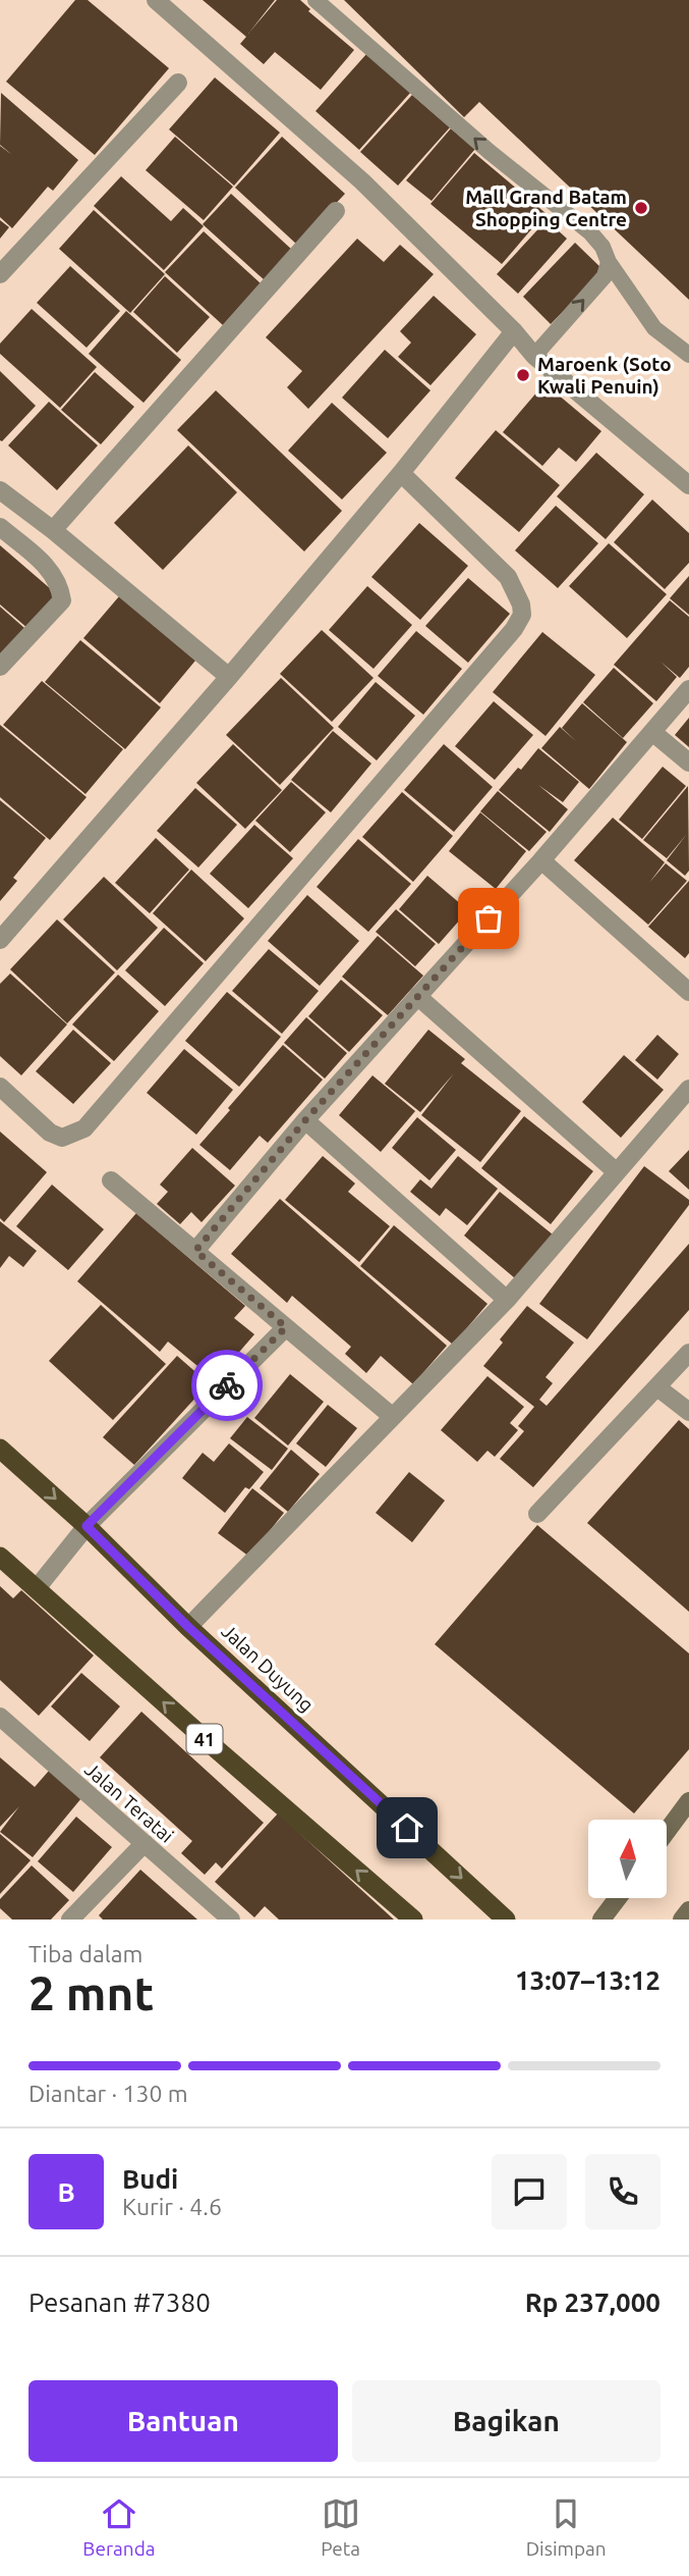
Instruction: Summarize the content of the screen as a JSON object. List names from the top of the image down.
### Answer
{
  "streets": {
    "highway": ["Jalan Duyung", "41"],
    "street": ["Jalan Teratai"]
  },
  "places": ["Mall Grand Batam Shopping Centre", "Maroenk (Soto Kwali Penuin)"],
  "north": "top",
  "page": {
    "heading": ["2 mnt", "Tiba dalam", "13:07–13:12"],
    "panel": [
      "Budi",
      "Kurir · 4.6",
      "Pesanan #7380",
      "Rp 237,000"
    ],
    "bar": "Diantar · 130 m",
    "round": "B",
    "buttons": ["Bantuan", "Bagikan"],
    "tabs": ["Beranda", "Peta", "Disimpan"]
  }
}
